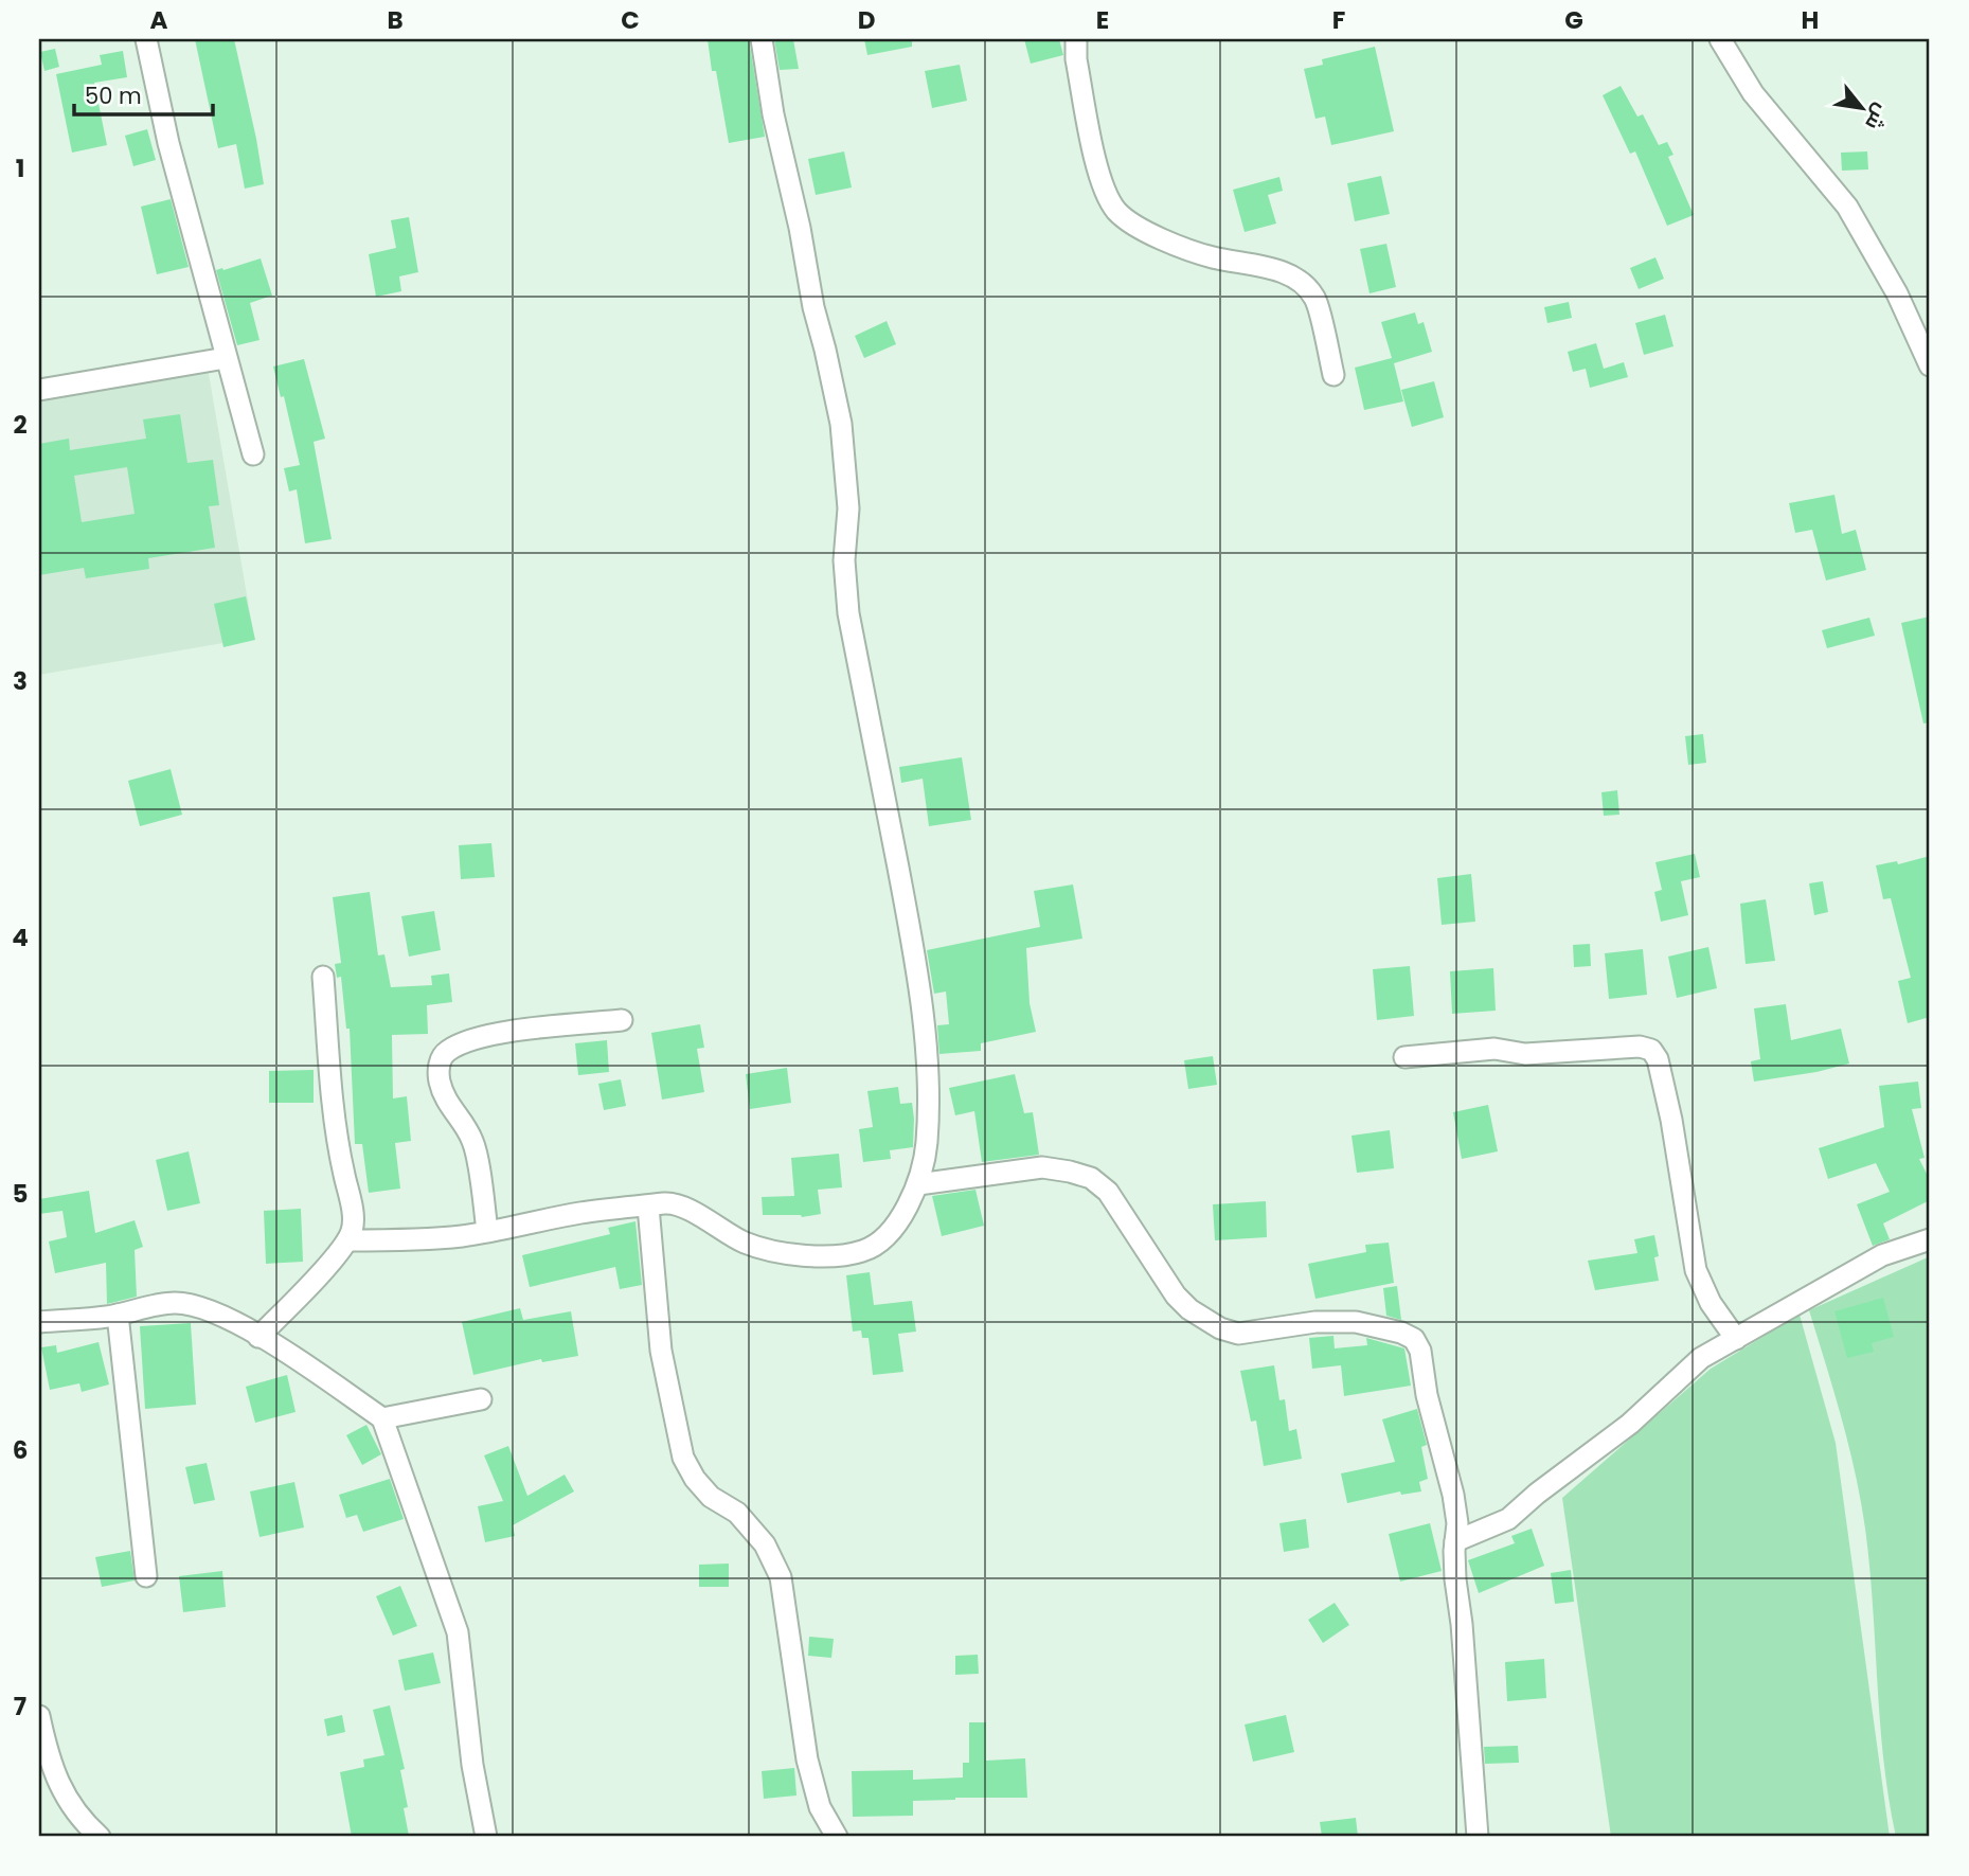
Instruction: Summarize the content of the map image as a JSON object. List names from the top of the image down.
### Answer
{
  "scale_bar": "50 m",
  "north": "bottom right",
  "grid": {
    "columns": [
      "A",
      "B",
      "C",
      "D",
      "E",
      "F",
      "G",
      "H"
    ],
    "rows": [
      "1",
      "2",
      "3",
      "4",
      "5",
      "6",
      "7"
    ]
  }
}
